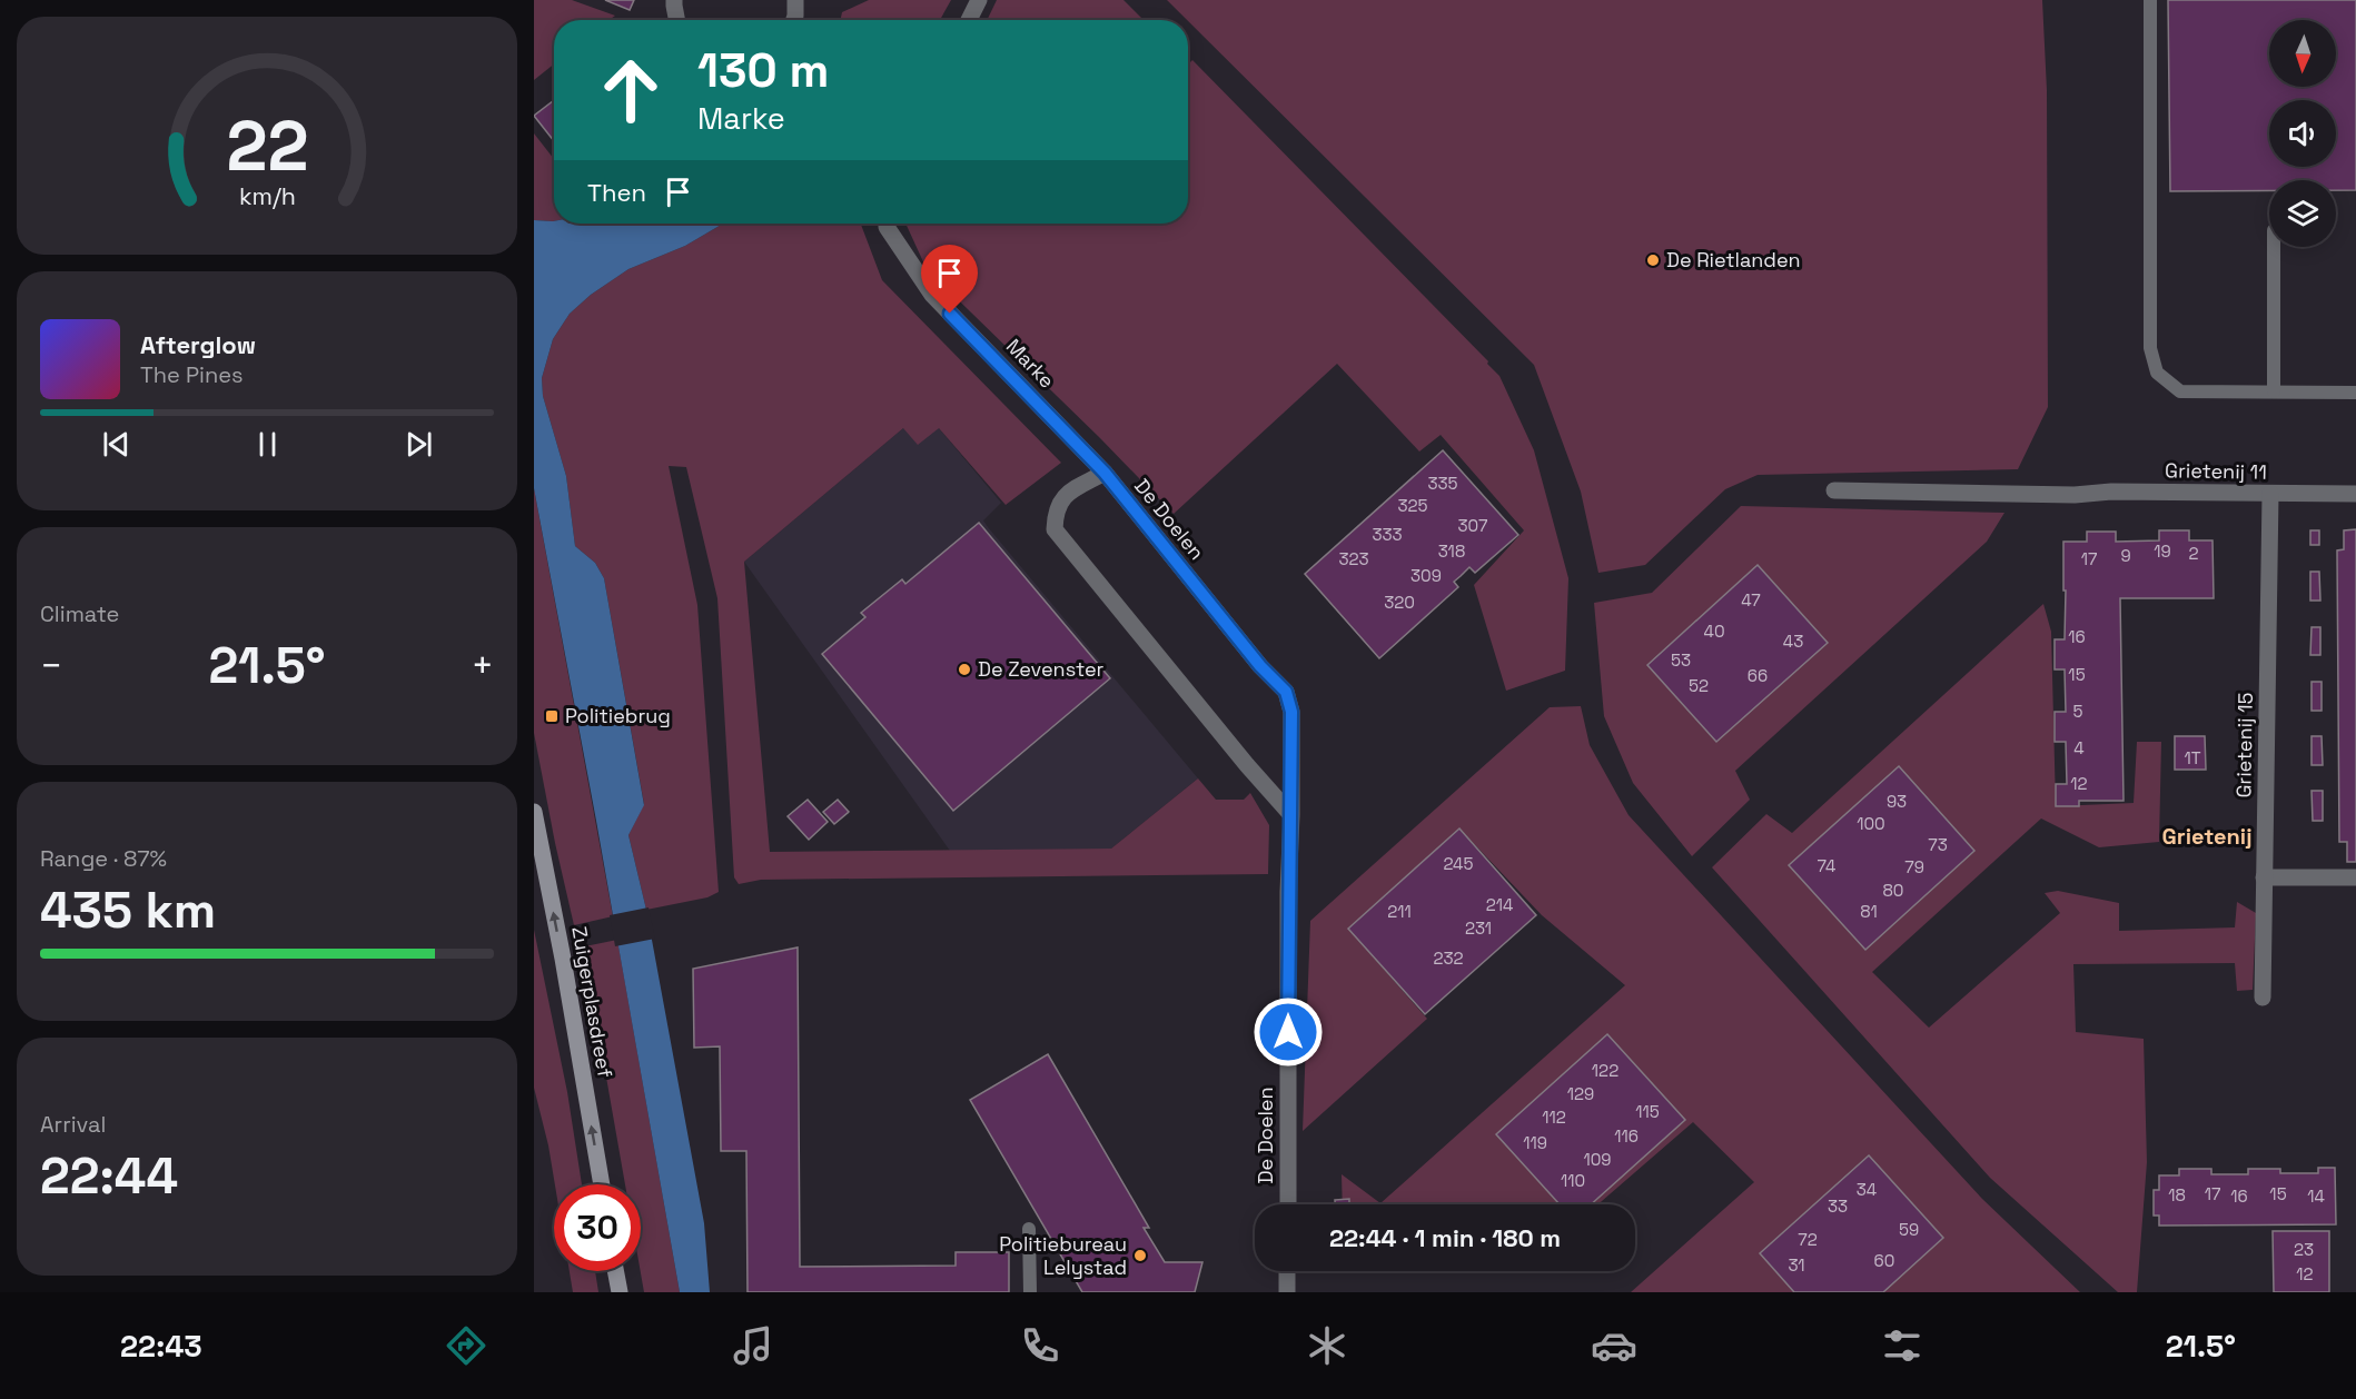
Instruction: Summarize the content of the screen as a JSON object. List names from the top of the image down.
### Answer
{
  "streets": {
    "main road": ["Zuigerplasdreef"],
    "street": [
      "Marke",
      "Grietenij 11",
      "De Doelen",
      "Grietenij 15"
    ]
  },
  "crossings": [
    ["Marke", "De Doelen"],
    ["Grietenij 11", "Grietenij 15"]
  ],
  "one_way": ["Zuigerplasdreef"],
  "districts": ["Grietenij"],
  "places": {
    "other": ["De Rietlanden", "De Zevenster", "Politiebureau Lelystad"],
    "transit": ["Politiebrug"]
  },
  "house_numbers": [
    "335",
    "325",
    "307",
    "333",
    "318",
    "19",
    "2",
    "9",
    "323",
    "17",
    "309",
    "47",
    "320",
    "40",
    "16",
    "43",
    "53",
    "15",
    "66",
    "52",
    "5",
    "4",
    "1T",
    "12",
    "93",
    "100",
    "73",
    "245",
    "74",
    "79",
    "80",
    "214",
    "211",
    "81",
    "231",
    "232",
    "122",
    "129",
    "115",
    "112",
    "116",
    "119",
    "109",
    "110",
    "34",
    "17",
    "15",
    "18",
    "16",
    "14",
    "33",
    "59",
    "72",
    "23",
    "60",
    "31",
    "12"
  ],
  "north": "bottom",
  "page": {
    "turn": ["130 m", "Marke"],
    "then": "Then",
    "song": ["Afterglow", "The Pines"],
    "tile": [
      "Climate",
      ["Range · 87%", "435 km"],
      ["Arrival", "22:44"]
    ],
    "heat": ["−", "21.5°", "+"],
    "limit": "30",
    "trip": "22:44 · 1 min · 180 m",
    "tabs": ["22:43", "21.5°"],
    "gauge": ["22", "km/h"]
  }
}
